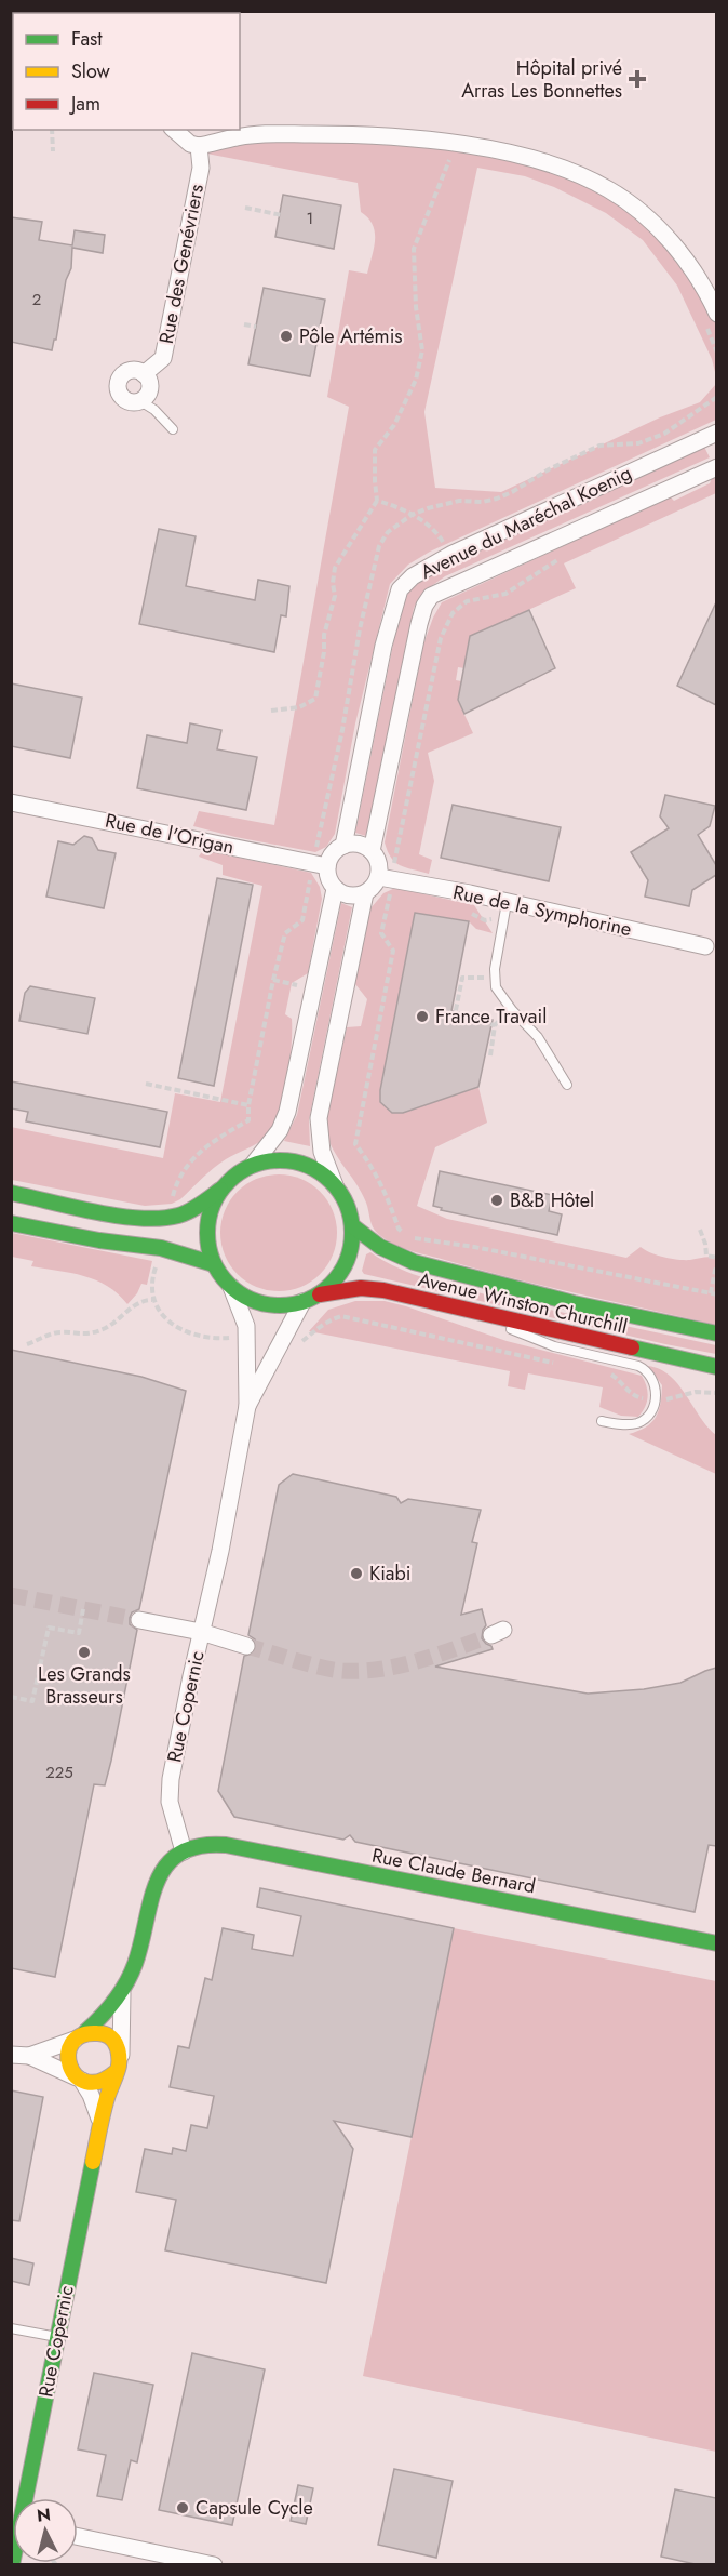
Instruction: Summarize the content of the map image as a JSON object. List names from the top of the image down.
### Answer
{
  "streets": {
    "main road": ["Avenue Winston Churchill", "Rue Copernic", "Rue Claude Bernard"],
    "street": [
      "Rue des Genévriers",
      "Avenue du Maréchal Koenig",
      "Rue de l'Origan",
      "Rue de la Symphorine"
    ]
  },
  "crossings": [
    ["Avenue du Maréchal Koenig", "Rue de l'Origan"],
    ["Avenue du Maréchal Koenig", "Rue de la Symphorine"],
    ["Rue de l'Origan", "Rue de la Symphorine"],
    ["Rue Copernic", "Rue Claude Bernard"]
  ],
  "places": {
    "health": ["Hôpital privé Arras Les Bonnettes"],
    "other": [
      "Pôle Artémis",
      "France Travail",
      "B&B Hôtel",
      "Kiabi",
      "Les Grands Brasseurs",
      "Capsule Cycle"
    ]
  },
  "house_numbers": ["1", "2", "225"],
  "legend": ["Fast", "Slow", "Jam"],
  "north": "top"
}
